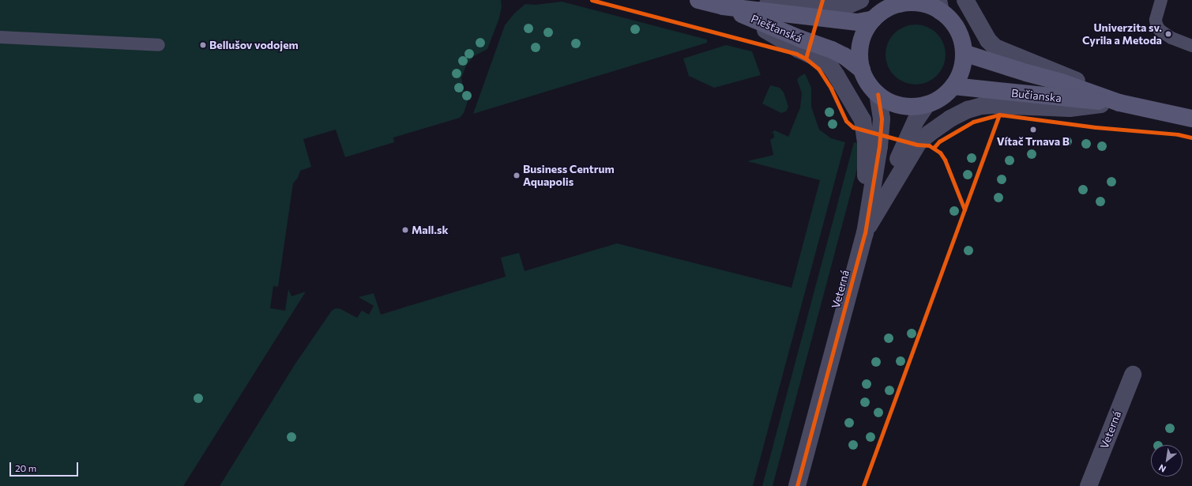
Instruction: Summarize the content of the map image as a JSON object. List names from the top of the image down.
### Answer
{
  "streets": {
    "street": ["Piešťanská", "Bučianska", "Veterná"]
  },
  "crossings": [
    ["Piešťanská", "Bučianska"],
    ["Piešťanská", "Veterná"],
    ["Bučianska", "Veterná"]
  ],
  "places": [
    "Univerzita sv. Cyrila a Metoda",
    "Bellušov vodojem",
    "Vítač Trnava B",
    "Business Centrum Aquapolis",
    "Mall.sk"
  ],
  "scale_bar": "20 m",
  "north": "bottom left"
}
